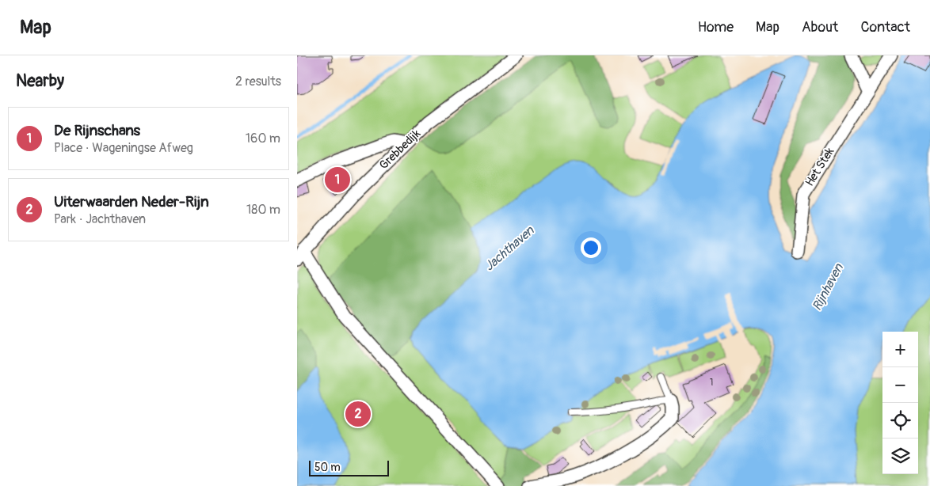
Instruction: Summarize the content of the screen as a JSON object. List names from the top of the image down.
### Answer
{
  "streets": {
    "street": ["Grebbedijk", "Het Stek"]
  },
  "water": ["Jachthaven", "Rijnhaven"],
  "house_numbers": ["1"],
  "scale_bar": "50 m",
  "page": {
    "header": "Map",
    "nav": [
      "Home",
      "Map",
      "About",
      "Contact"
    ],
    "heading": ["Nearby", "2 results"],
    "list": [
      {
        "mark": "1",
        "name": "De Rijnschans",
        "note": "Place · Wageningse Afweg",
        "value": "160 m"
      },
      {
        "mark": "2",
        "name": "Uiterwaarden Neder-Rijn",
        "note": "Park · Jachthaven",
        "value": "180 m"
      }
    ],
    "pins": ["1", "2"],
    "map_buttons": ["+", "−"],
    "scale": "50 m"
  }
}
